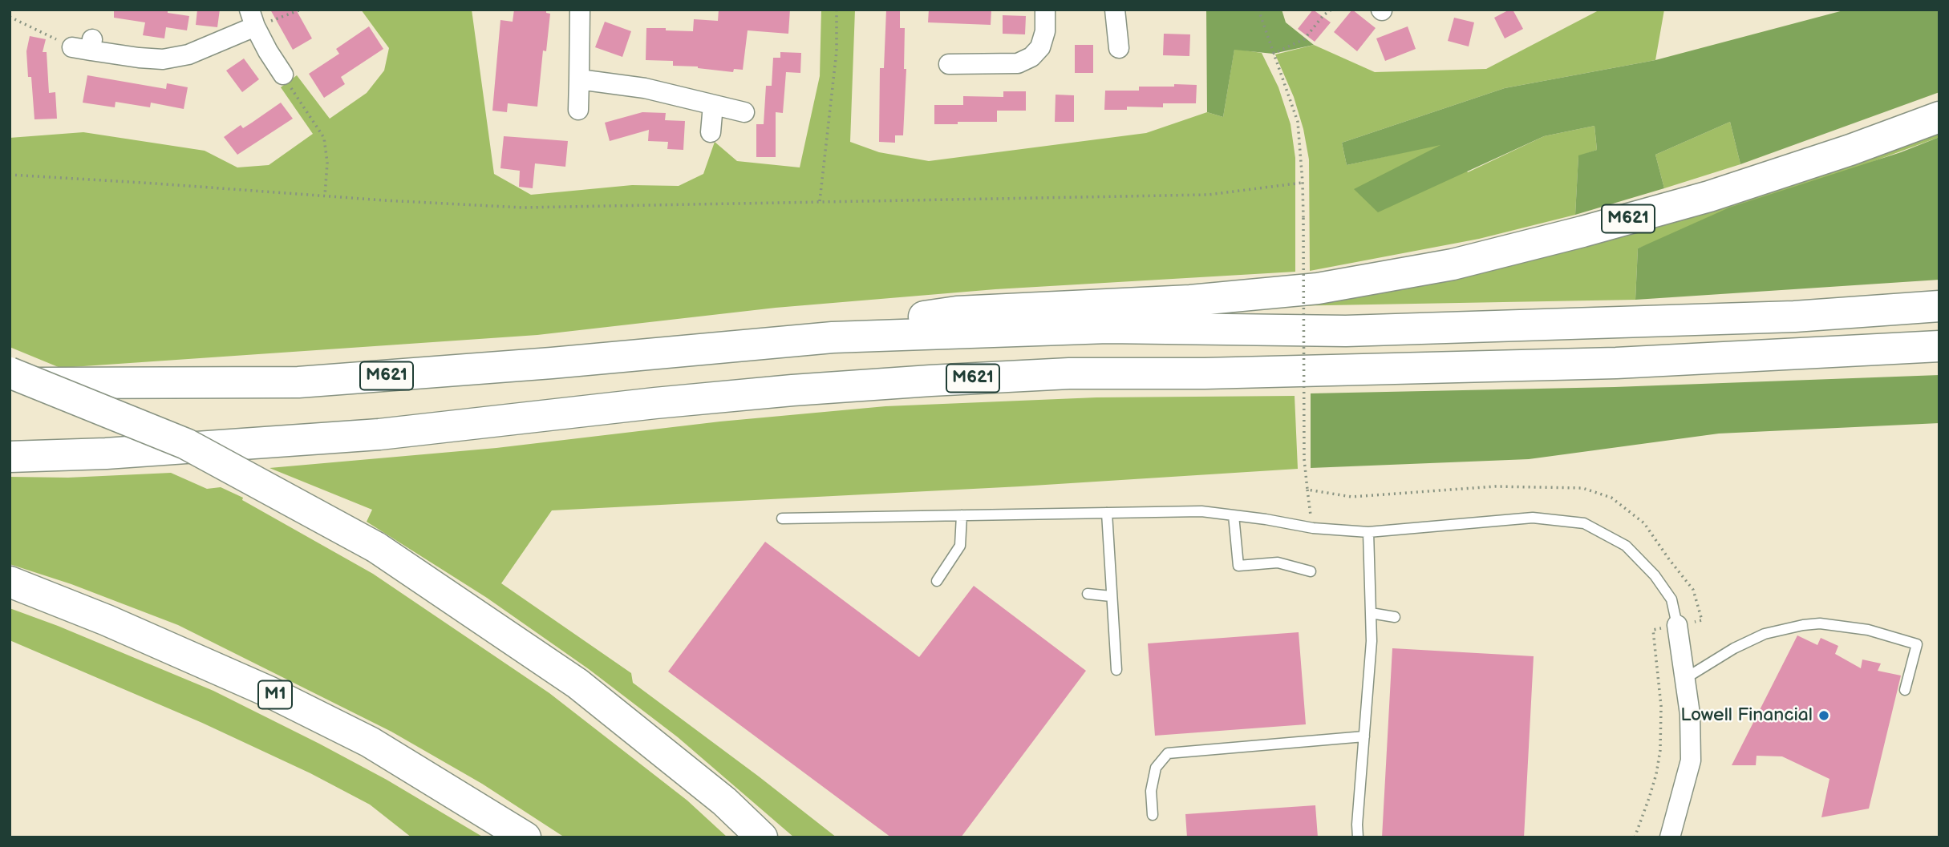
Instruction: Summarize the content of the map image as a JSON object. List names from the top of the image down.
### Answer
{
  "streets": {
    "highway": ["M621", "M1"]
  },
  "places": ["Lowell Financial"]
}
